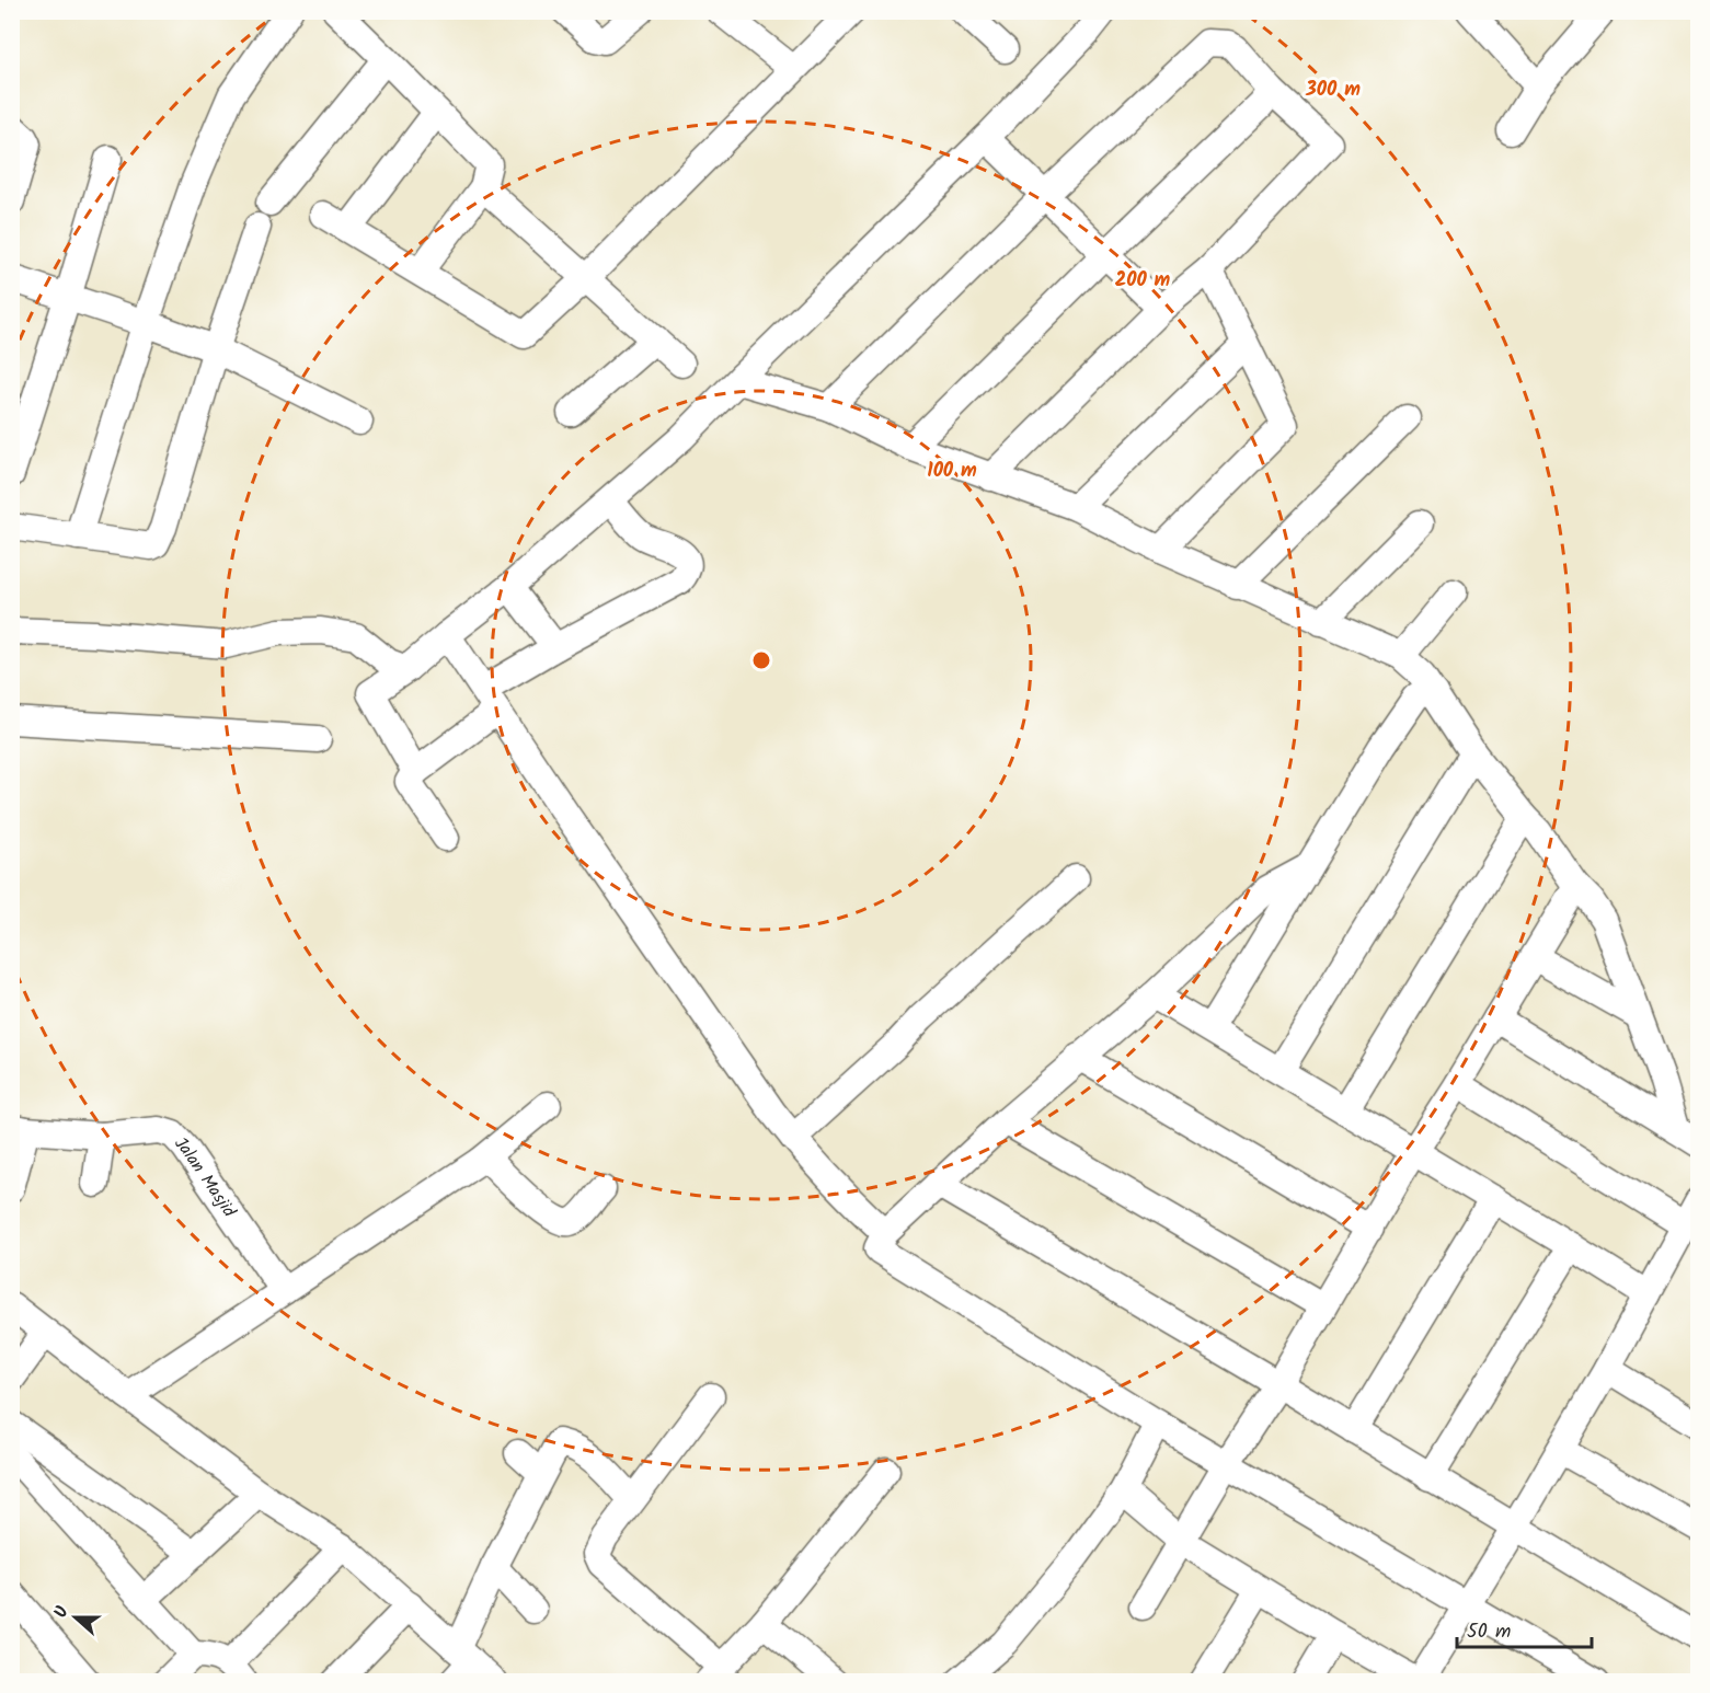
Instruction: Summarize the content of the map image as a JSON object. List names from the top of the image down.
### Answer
{
  "streets": {
    "street": ["Jalan Masjid"]
  },
  "scale_bar": "50 m",
  "north": "left",
  "rings": ["300 m", "200 m", "100 m"]
}
